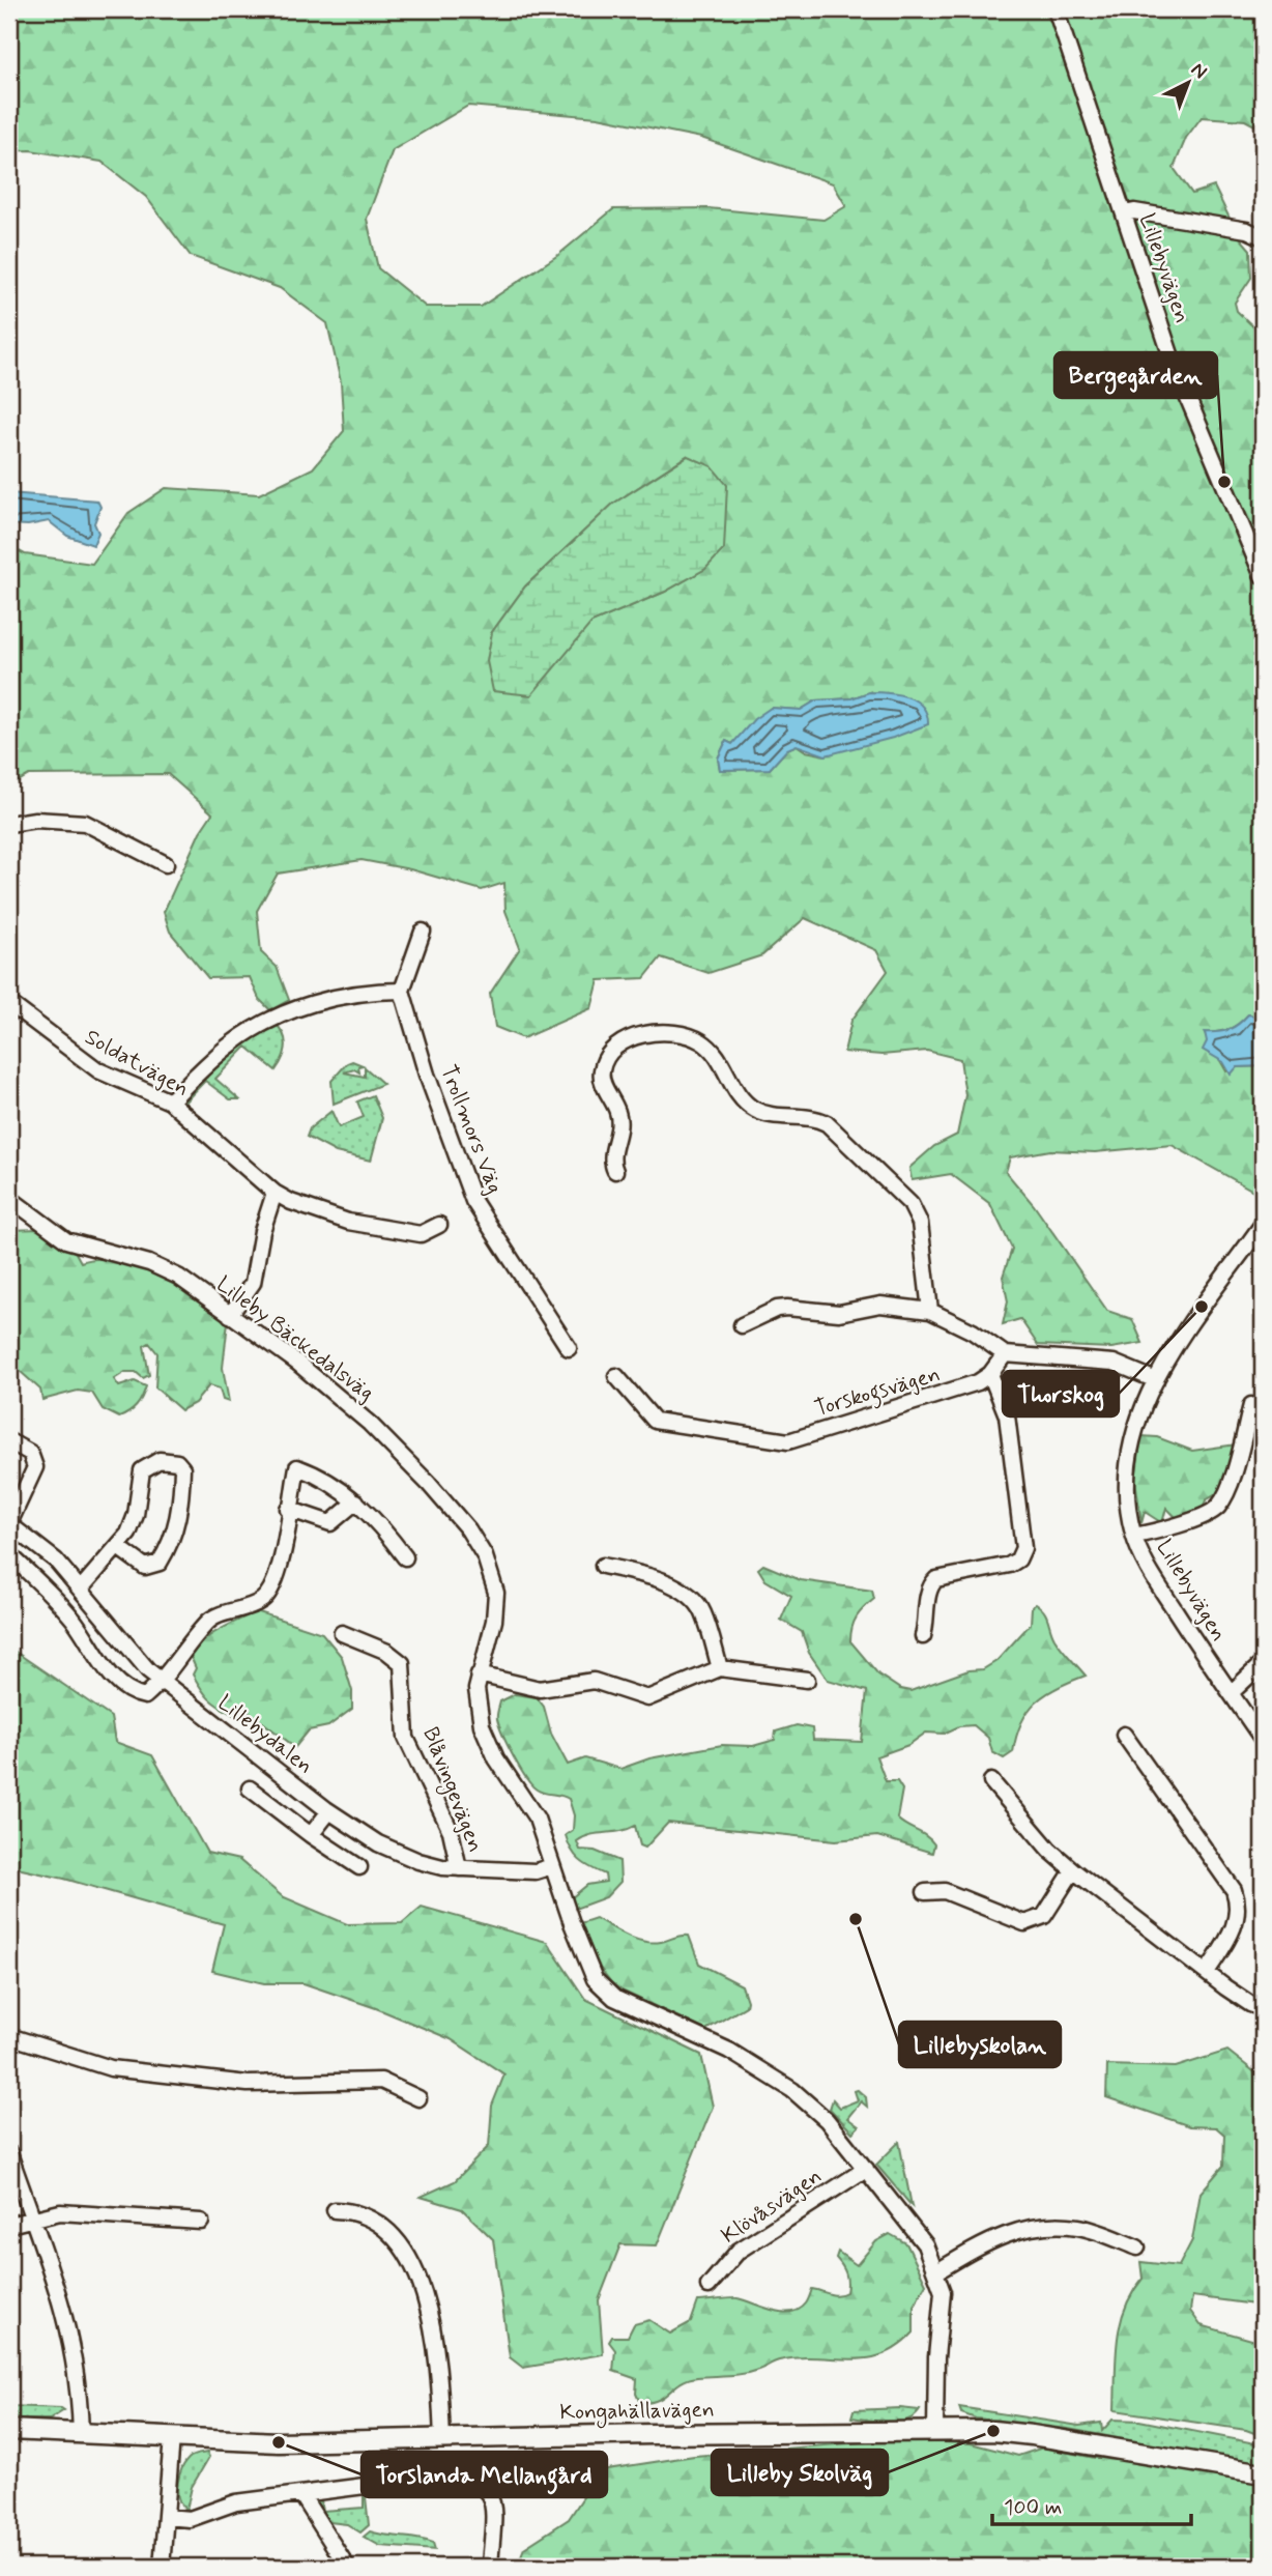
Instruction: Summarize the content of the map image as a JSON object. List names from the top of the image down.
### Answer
{
  "streets": {
    "street": [
      "Lillebyvägen",
      "Soldatvägen",
      "Trollmors Väg",
      "Lilleby Bäckedalsväg",
      "Torskogsvägen",
      "Lillebydalen",
      "Blåvingevägen",
      "Klövåsvägen",
      "Kongahällavägen"
    ]
  },
  "crossings": [
    ["Lilleby Bäckedalsväg", "Lillebydalen"],
    ["Lilleby Bäckedalsväg", "Klövåsvägen"],
    ["Lilleby Bäckedalsväg", "Kongahällavägen"],
    ["Lillebydalen", "Blåvingevägen"]
  ],
  "places": [
    "Bergegården",
    "Thorskog",
    "Lillebyskolan",
    "Lilleby Skolväg",
    "Torslanda Mellangård"
  ],
  "scale_bar": "100 m",
  "north": "top right"
}
